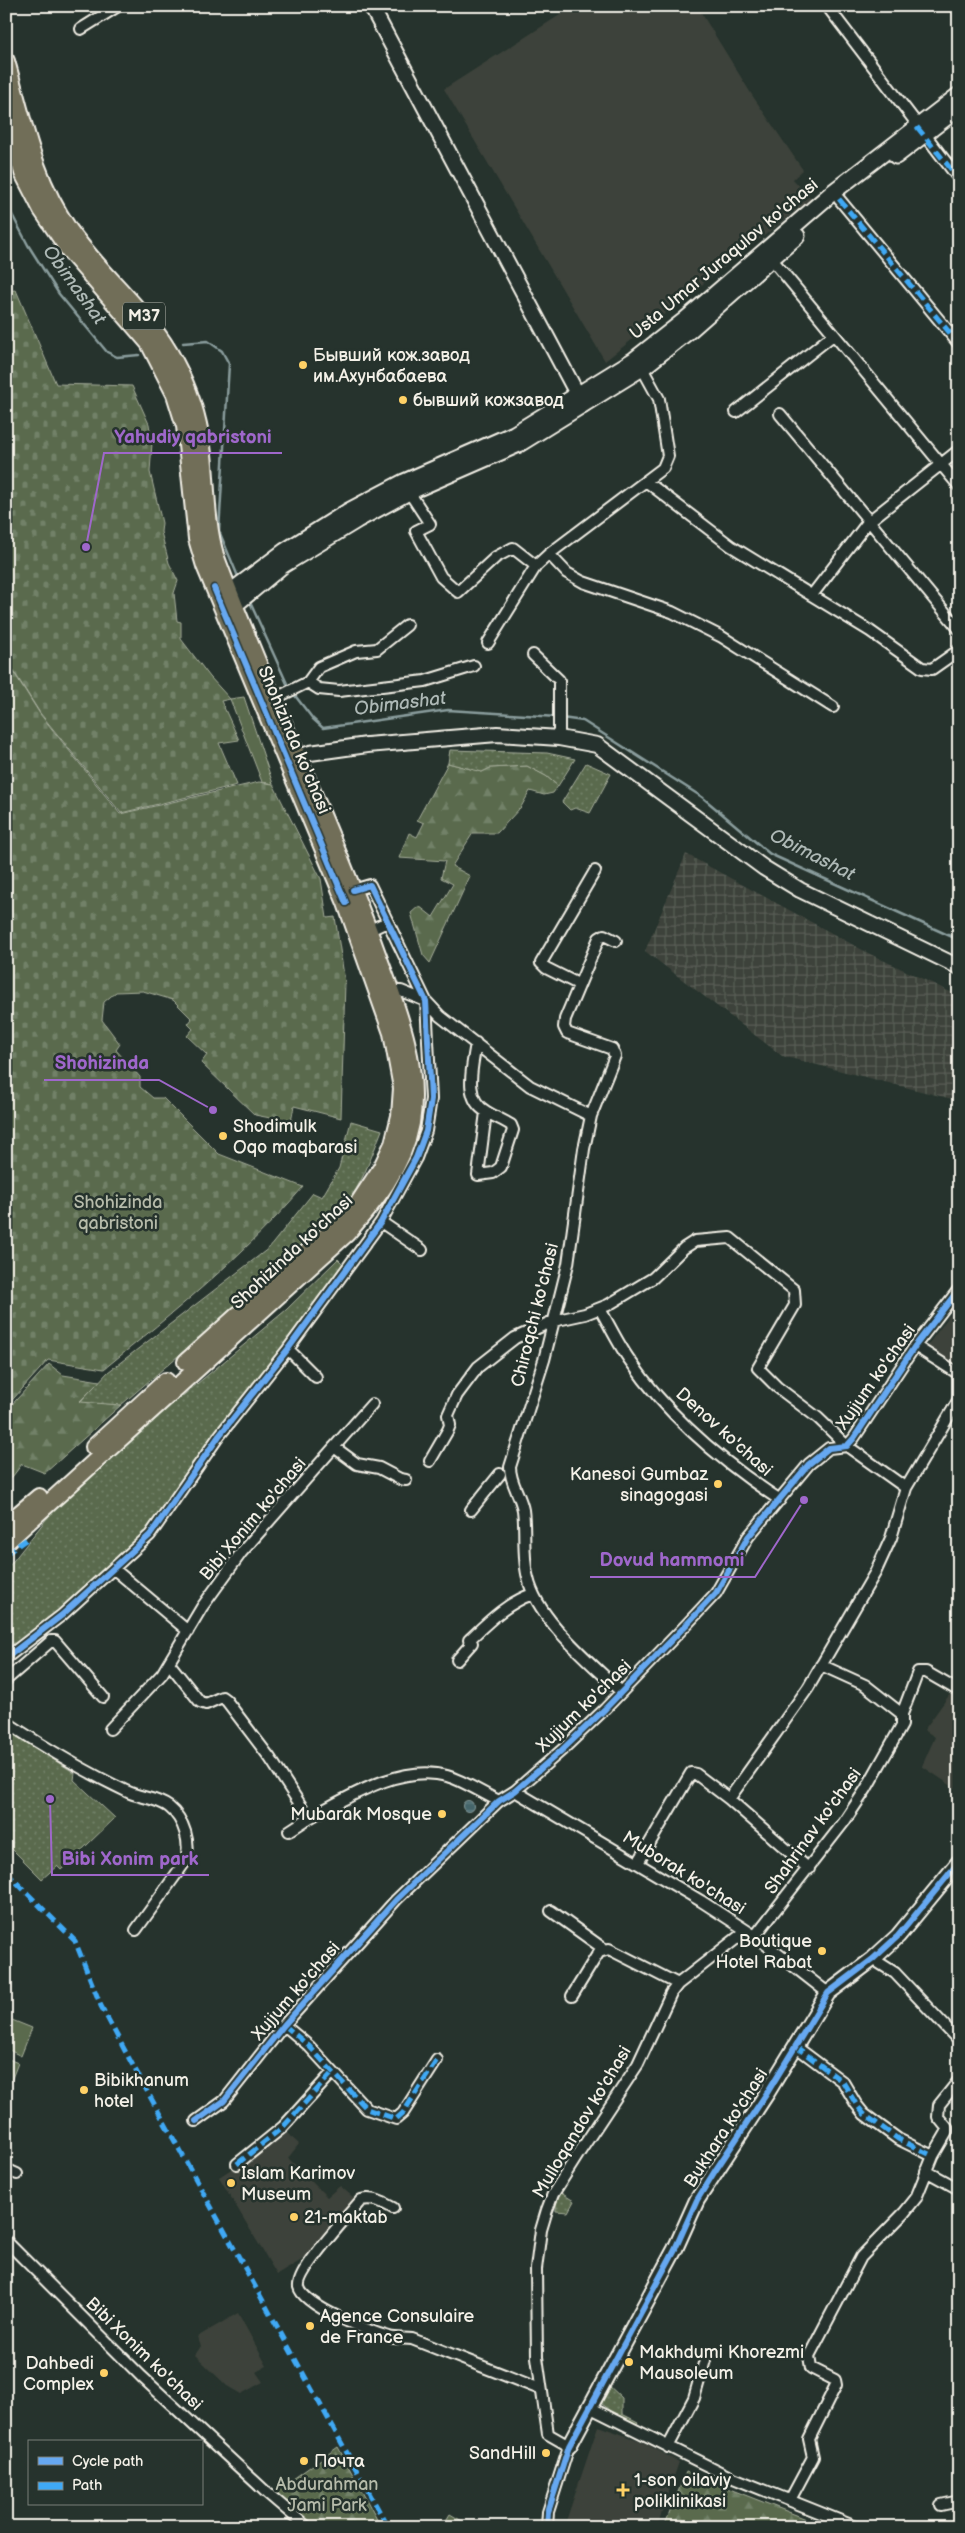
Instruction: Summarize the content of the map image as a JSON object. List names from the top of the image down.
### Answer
{
  "streets": {
    "main road": ["Usta Umar Juraqulov ko'chasi", "M37", "Shohizinda ko'chasi"],
    "street": [
      "Chiroqchi ko'chasi",
      "Xujjum ko'chasi",
      "Denov ko'chasi",
      "Bibi Xonim ko'chasi",
      "Shahrinav ko'chasi",
      "Muborak ko'chasi",
      "Mulloqandov ko'chasi",
      "Bukhara ko'chasi"
    ]
  },
  "crossings": [
    ["Usta Umar Juraqulov ko'chasi", "Shohizinda ko'chasi"],
    ["Chiroqchi ko'chasi", "Xujjum ko'chasi"],
    ["Xujjum ko'chasi", "Denov ko'chasi"],
    ["Xujjum ko'chasi", "Muborak ko'chasi"],
    ["Shahrinav ko'chasi", "Muborak ko'chasi"],
    ["Shahrinav ko'chasi", "Mulloqandov ko'chasi"],
    ["Muborak ko'chasi", "Mulloqandov ko'chasi"],
    ["Muborak ko'chasi", "Bukhara ko'chasi"],
    ["Mulloqandov ko'chasi", "Bukhara ko'chasi"]
  ],
  "water": ["Obimashat"],
  "parks": ["Shohizinda qabristoni", "Abdurahman Jami Park"],
  "places": {
    "other": [
      "Бывший кож.завод им.Ахунбабаева",
      "бывший кожзавод",
      "Yahudiy qabristoni",
      "Shohizinda",
      "Shodimulk Oqo maqbarasi",
      "Kanesoi Gumbaz sinagogasi",
      "Dovud hammomi",
      "Bibi Xonim park",
      "Mubarak Mosque",
      "Boutique Hotel Rabat",
      "Bibikhanum hotel",
      "Islam Karimov Museum",
      "21-maktab",
      "Agence Consulaire de France",
      "Makhdumi Khorezmi Mausoleum",
      "Dahbedi Complex",
      "SandHill",
      "Почта"
    ],
    "health": ["1-son oilaviy poliklinikasi"]
  },
  "legend": ["Cycle path", "Path"]
}
